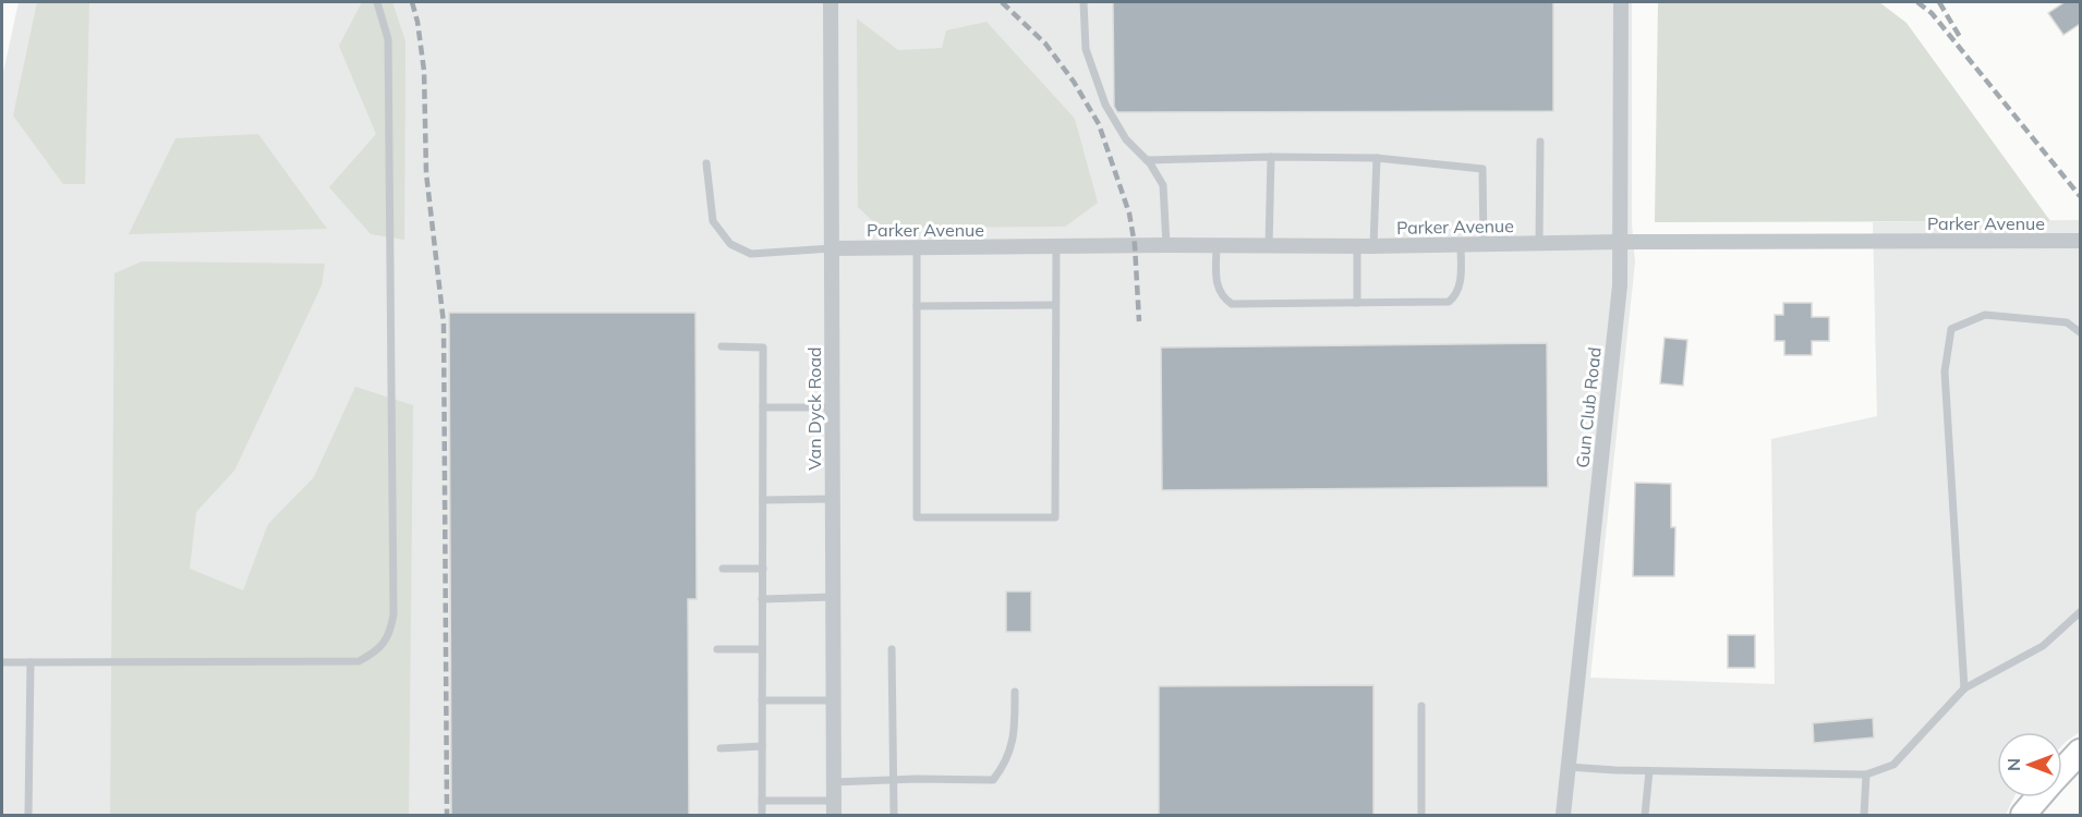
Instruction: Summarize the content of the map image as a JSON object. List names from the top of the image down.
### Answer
{
  "streets": {
    "street": ["Parker Avenue", "Gun Club Road", "Van Dyck Road"]
  },
  "crossings": [
    ["Parker Avenue", "Gun Club Road"],
    ["Parker Avenue", "Van Dyck Road"]
  ],
  "north": "left"
}
